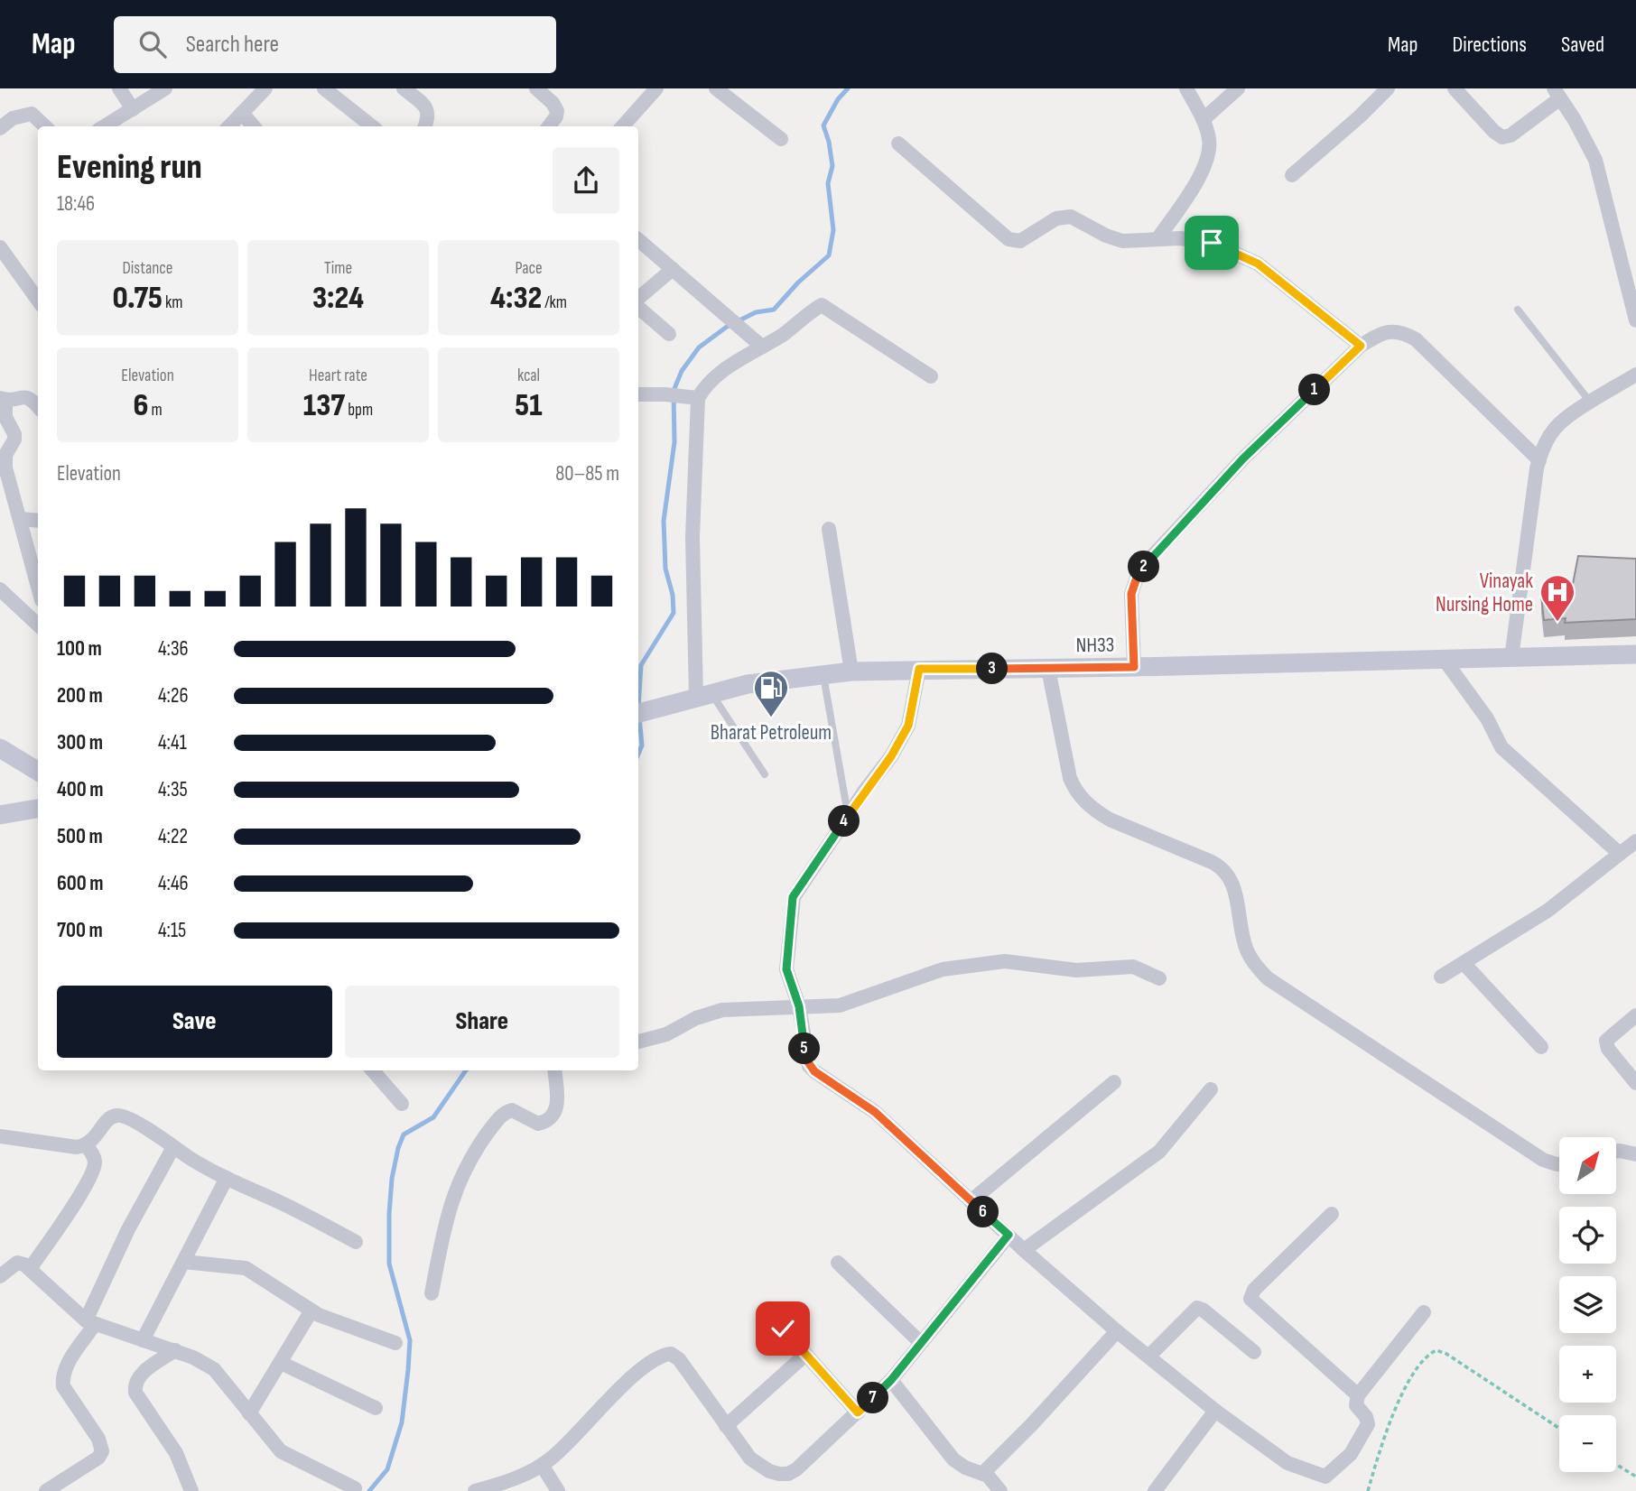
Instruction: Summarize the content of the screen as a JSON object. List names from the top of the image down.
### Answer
{
  "streets": {
    "main road": ["NH33"]
  },
  "places": {
    "hospital": ["Vinayak Nursing Home"],
    "fuel station": ["Bharat Petroleum"]
  },
  "north": "top right",
  "page": {
    "header": "Map",
    "search": "Search here",
    "nav": ["Map", "Directions", "Saved"],
    "heading": ["Evening run", "18:46"],
    "stats": [
      ["Distance", "0.75 km"],
      ["Time", "3:24"],
      ["Pace", "4:32 /km"],
      ["Elevation", "6 m"],
      ["Heart rate", "137 bpm"],
      ["kcal", "51"]
    ],
    "pins": [
      "1",
      "2",
      "3",
      "4",
      "5",
      "6",
      "7"
    ],
    "chart": ["Elevation", "80–85 m"],
    "list": [
      {
        "name": "100 m",
        "note": "4:36"
      },
      {
        "name": "200 m",
        "note": "4:26"
      },
      {
        "name": "300 m",
        "note": "4:41"
      },
      {
        "name": "400 m",
        "note": "4:35"
      },
      {
        "name": "500 m",
        "note": "4:22"
      },
      {
        "name": "600 m",
        "note": "4:46"
      },
      {
        "name": "700 m",
        "note": "4:15"
      }
    ],
    "buttons": ["Save", "Share"],
    "map_buttons": ["+", "−"]
  }
}
